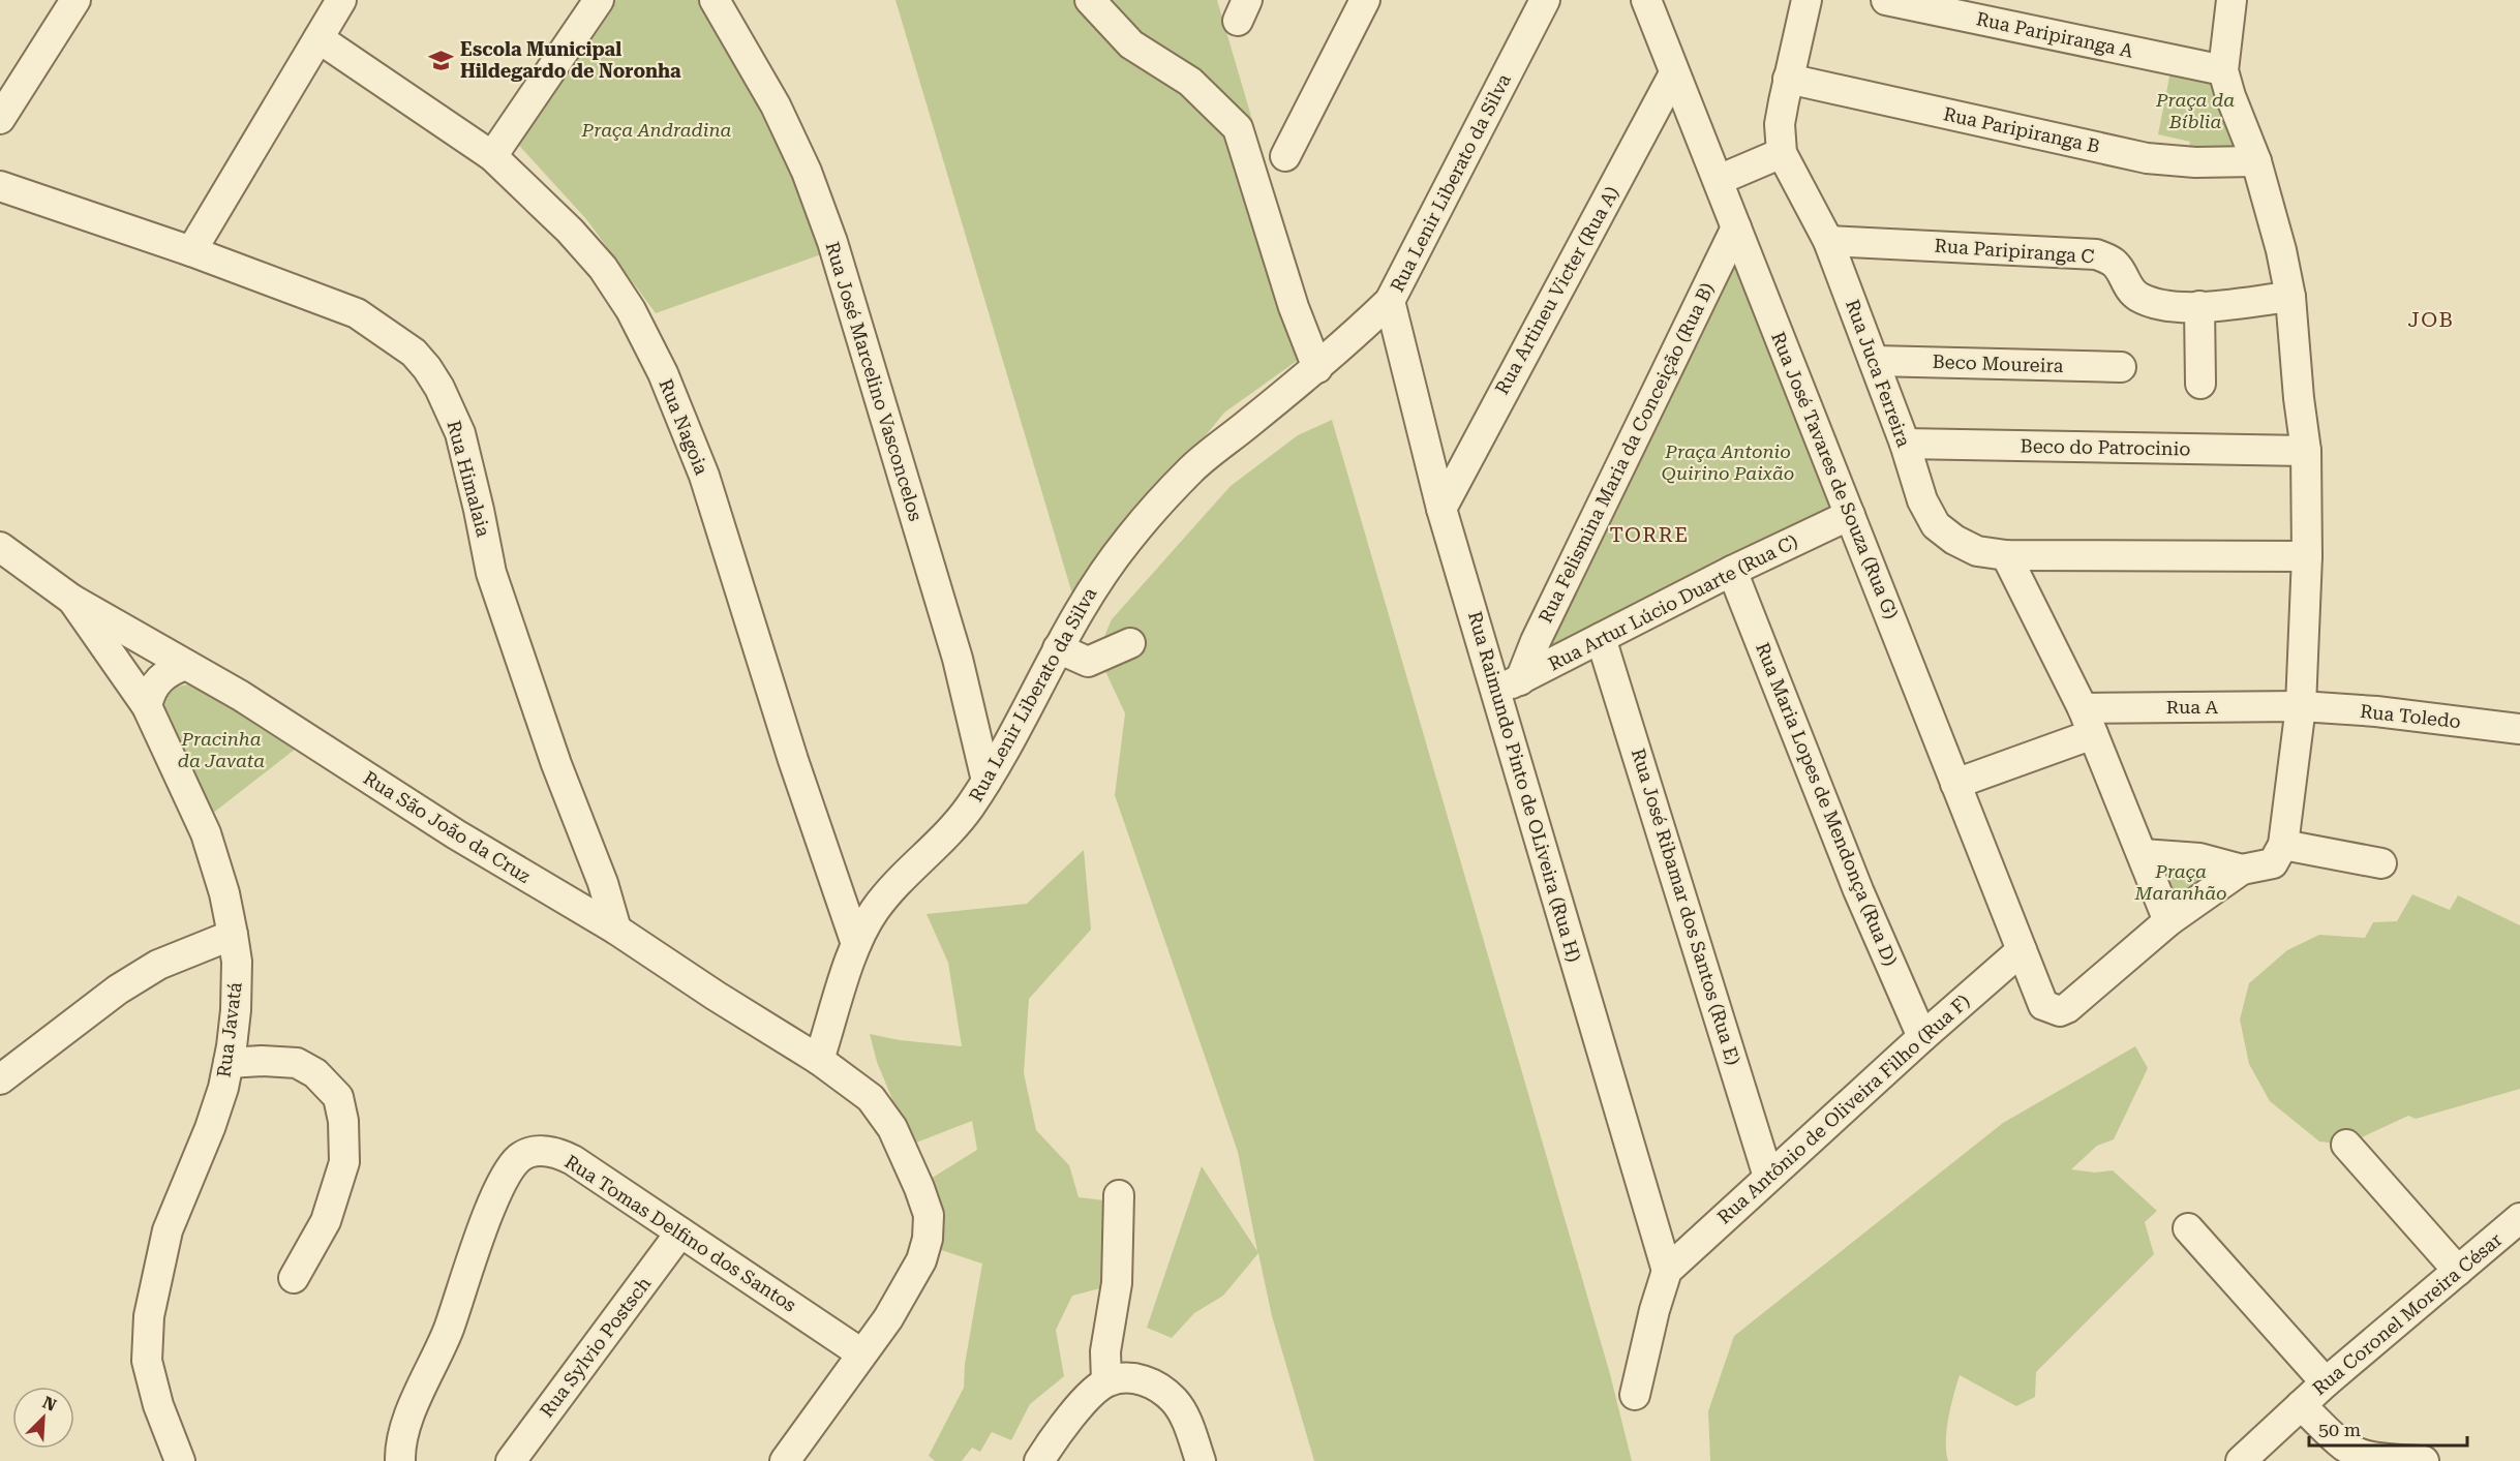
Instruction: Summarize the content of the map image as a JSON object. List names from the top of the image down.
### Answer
{
  "streets": {
    "street": [
      "Rua Paripiranga A",
      "Rua Paripiranga B",
      "Rua Lenir Liberato da Silva",
      "Rua Paripiranga C",
      "Rua Artineu Victer (Rua A)",
      "Beco Moureira",
      "Rua Juca Ferreira",
      "Rua José Marcelino Vasconcelos",
      "Rua Nagoia",
      "Beco do Patrocinio",
      "Rua Felismina Maria da Conceição (Rua B)",
      "Rua José Tavares de Souza (Rua G)",
      "Rua Himalaia",
      "Rua Artur Lúcio Duarte (Rua C)",
      "Rua A",
      "Rua Toledo",
      "Rua Raimundo Pinto de OLiveira (Rua H)",
      "Rua Maria Lopes de Mendonça (Rua D)",
      "Rua São João da Cruz",
      "Rua José Ribamar dos Santos (Rua E)",
      "Rua Javatá",
      "Rua Antônio de Oliveira Filho (Rua F)",
      "Rua Tomas Delfino dos Santos",
      "Rua Coronel Moreira César",
      "Rua Sylvio Postsch"
    ]
  },
  "crossings": [
    ["Rua Lenir Liberato da Silva", "Rua José Marcelino Vasconcelos"],
    ["Rua Lenir Liberato da Silva", "Rua Nagoia"],
    ["Rua Lenir Liberato da Silva", "Rua Raimundo Pinto de OLiveira (Rua H)"],
    ["Rua Lenir Liberato da Silva", "Rua São João da Cruz"],
    ["Rua Paripiranga C", "Rua Juca Ferreira"],
    ["Rua Artineu Victer (Rua A)", "Rua José Tavares de Souza (Rua G)"],
    ["Rua Artineu Victer (Rua A)", "Rua Raimundo Pinto de OLiveira (Rua H)"],
    ["Beco Moureira", "Rua Juca Ferreira"],
    ["Rua Juca Ferreira", "Beco do Patrocinio"],
    ["Rua Felismina Maria da Conceição (Rua B)", "Rua José Tavares de Souza (Rua G)"],
    ["Rua Felismina Maria da Conceição (Rua B)", "Rua Artur Lúcio Duarte (Rua C)"],
    ["Rua Felismina Maria da Conceição (Rua B)", "Rua Raimundo Pinto de OLiveira (Rua H)"],
    ["Rua José Tavares de Souza (Rua G)", "Rua Artur Lúcio Duarte (Rua C)"],
    ["Rua José Tavares de Souza (Rua G)", "Rua A"],
    ["Rua José Tavares de Souza (Rua G)", "Rua Antônio de Oliveira Filho (Rua F)"],
    ["Rua Himalaia", "Rua São João da Cruz"],
    ["Rua Artur Lúcio Duarte (Rua C)", "Rua Raimundo Pinto de OLiveira (Rua H)"],
    ["Rua Artur Lúcio Duarte (Rua C)", "Rua Maria Lopes de Mendonça (Rua D)"],
    ["Rua Artur Lúcio Duarte (Rua C)", "Rua José Ribamar dos Santos (Rua E)"],
    ["Rua A", "Rua Toledo"],
    ["Rua Raimundo Pinto de OLiveira (Rua H)", "Rua Antônio de Oliveira Filho (Rua F)"],
    ["Rua Maria Lopes de Mendonça (Rua D)", "Rua Antônio de Oliveira Filho (Rua F)"],
    ["Rua São João da Cruz", "Rua Javatá"],
    ["Rua José Ribamar dos Santos (Rua E)", "Rua Antônio de Oliveira Filho (Rua F)"],
    ["Rua Tomas Delfino dos Santos", "Rua Sylvio Postsch"]
  ],
  "districts": ["JOB", "TORRE"],
  "parks": [
    "Praça da Bíblia",
    "Praça Andradina",
    "Praça Antonio Quirino Paixão",
    "Pracinha da Javata",
    "Praça Maranhão"
  ],
  "places": {
    "school or university": ["Escola Municipal Hildegardo de Noronha"]
  },
  "scale_bar": "50 m",
  "north": "top right"
}
